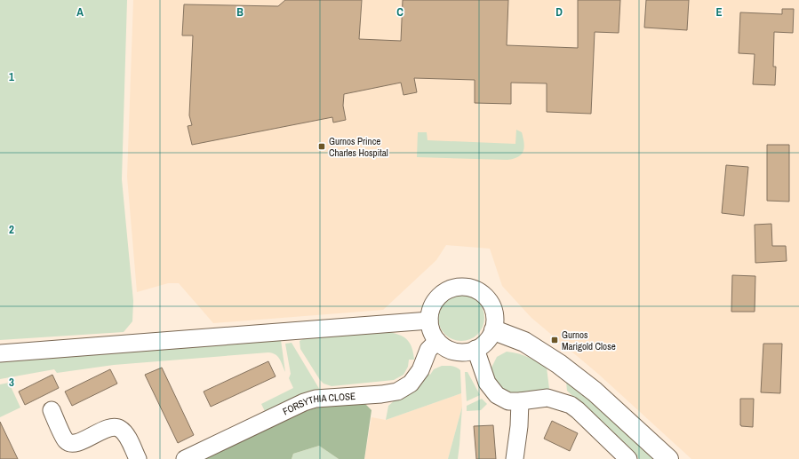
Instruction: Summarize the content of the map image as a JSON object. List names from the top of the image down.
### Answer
{
  "streets": {
    "street": ["FORSYTHIA CLOSE"]
  },
  "places": {
    "transit": ["Gurnos Prince Charles Hospital", "Gurnos Marigold Close"]
  },
  "grid": {
    "columns": [
      "A",
      "B",
      "C",
      "D",
      "E"
    ],
    "rows": ["1", "2", "3"]
  }
}
